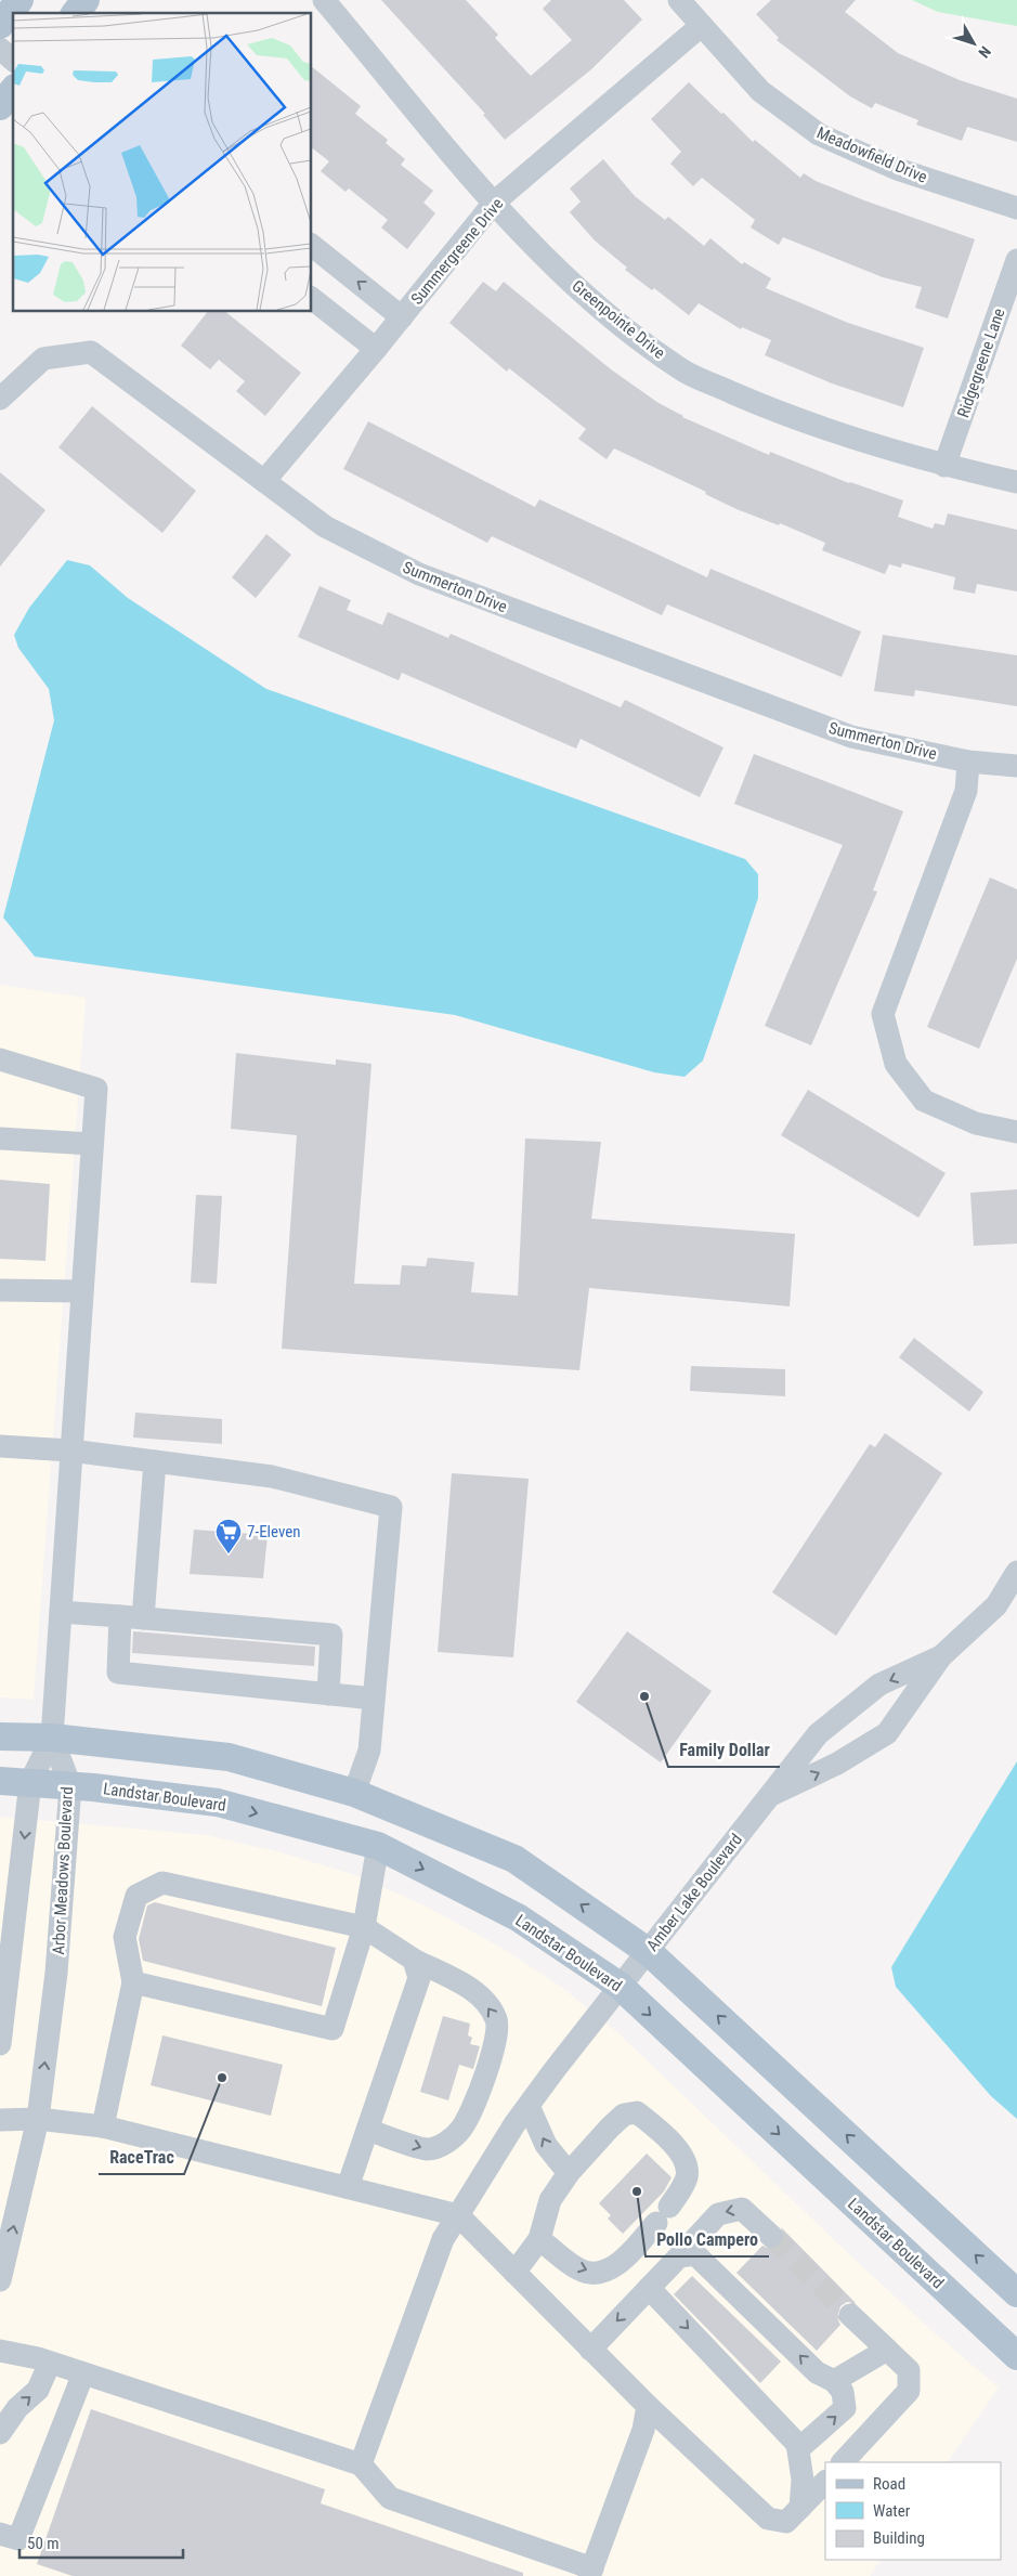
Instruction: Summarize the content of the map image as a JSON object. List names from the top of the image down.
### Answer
{
  "streets": {
    "main road": ["Landstar Boulevard"],
    "street": [
      "Meadowfield Drive",
      "Summergreene Drive",
      "Greenpointe Drive",
      "Ridgegreene Lane",
      "Summerton Drive",
      "Arbor Meadows Boulevard",
      "Amber Lake Boulevard"
    ]
  },
  "crossings": [
    ["Meadowfield Drive", "Summergreene Drive"],
    ["Summergreene Drive", "Greenpointe Drive"],
    ["Summergreene Drive", "Summerton Drive"],
    ["Greenpointe Drive", "Ridgegreene Lane"],
    ["Landstar Boulevard", "Arbor Meadows Boulevard"],
    ["Landstar Boulevard", "Amber Lake Boulevard"]
  ],
  "places": {
    "supermarket": ["7-Eleven"],
    "other": ["Family Dollar", "RaceTrac", "Pollo Campero"]
  },
  "legend": ["Road", "Water", "Building"],
  "scale_bar": "50 m",
  "north": "bottom right"
}
